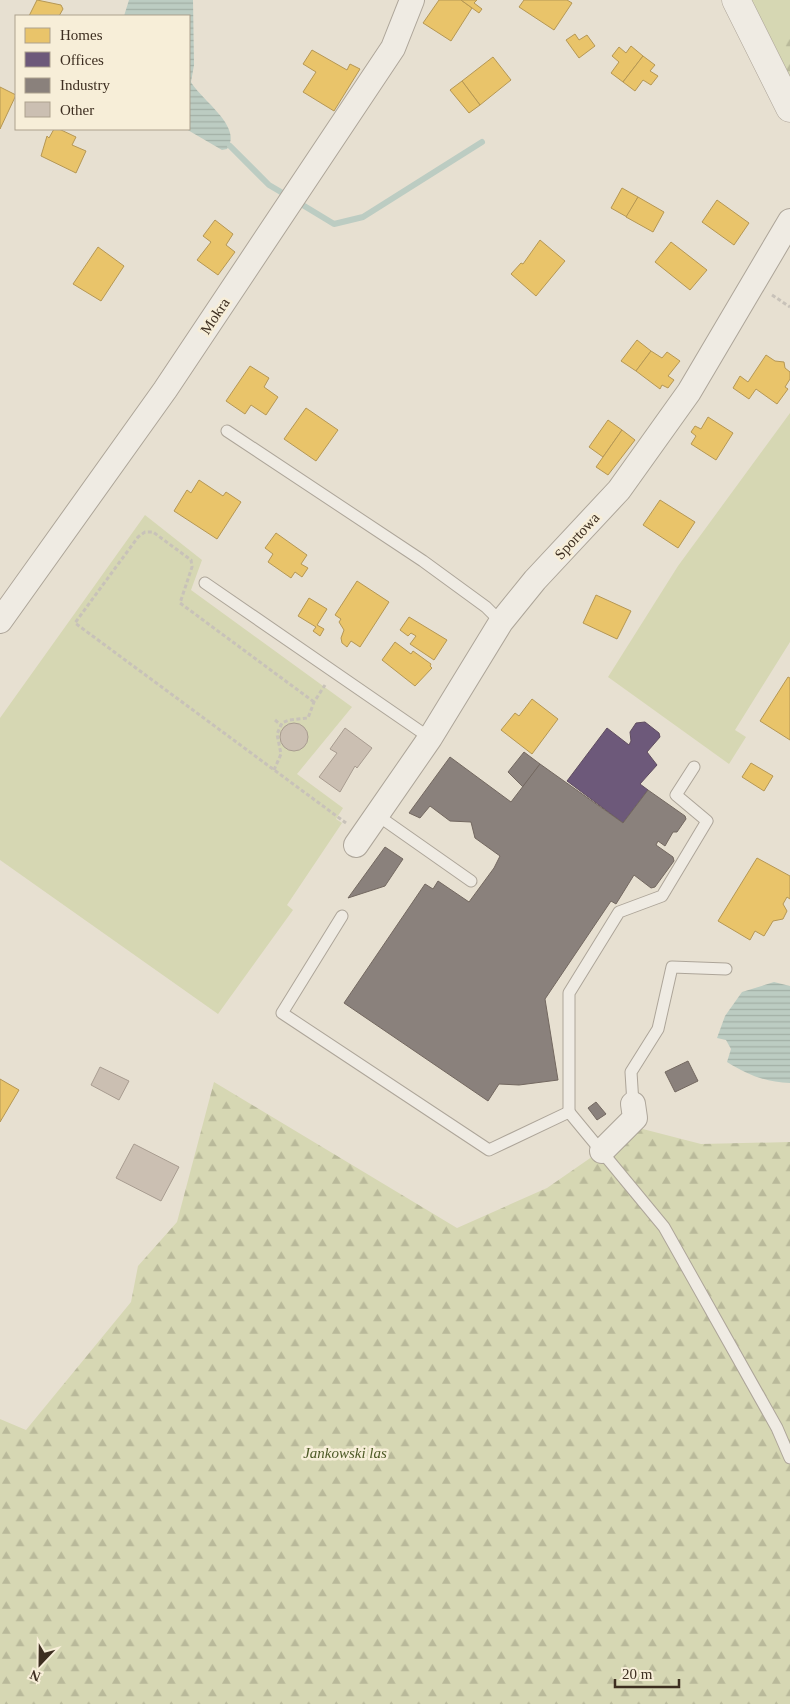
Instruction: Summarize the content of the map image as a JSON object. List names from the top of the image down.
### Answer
{
  "streets": {
    "street": ["Mokra", "Sportowa"]
  },
  "parks": ["Jankowski las"],
  "legend": [
    "Homes",
    "Offices",
    "Industry",
    "Other"
  ],
  "scale_bar": "20 m",
  "north": "bottom"
}
